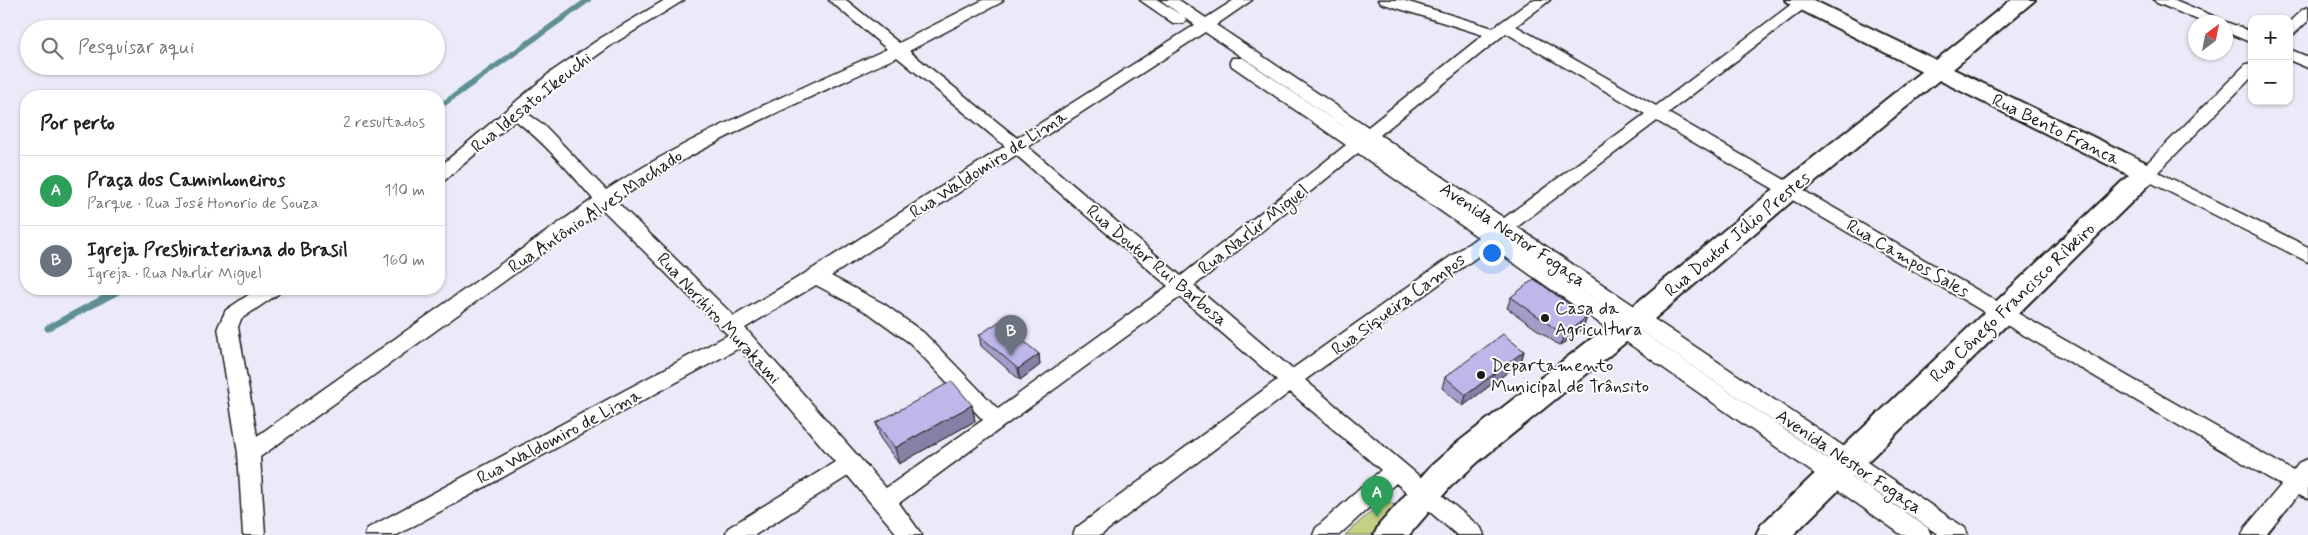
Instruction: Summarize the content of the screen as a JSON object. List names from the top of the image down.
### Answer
{
  "streets": {
    "main road": ["Rua Bento Franca", "Rua Doutor Júlio Prestes", "Rua Cônego Francisco Ribeiro"],
    "street": [
      "Rua Idesato Ikeuchi",
      "Rua Waldomiro de Lima",
      "Rua Antônio Alves Machado",
      "Rua Narlir Miguel",
      "Avenida Nestor Fogaça",
      "Rua Campos Sales",
      "Rua Doutor Rui Barbosa",
      "Rua Siqueira Campos",
      "Rua Norihiro Murakami"
    ]
  },
  "crossings": [
    ["Rua Idesato Ikeuchi", "Rua Norihiro Murakami"],
    ["Rua Bento Franca", "Rua Doutor Júlio Prestes"],
    ["Rua Bento Franca", "Rua Cônego Francisco Ribeiro"],
    ["Rua Bento Franca", "Rua Siqueira Campos"],
    ["Rua Waldomiro de Lima", "Avenida Nestor Fogaça"],
    ["Rua Waldomiro de Lima", "Rua Doutor Rui Barbosa"],
    ["Rua Waldomiro de Lima", "Rua Norihiro Murakami"],
    ["Rua Antônio Alves Machado", "Rua Doutor Rui Barbosa"],
    ["Rua Antônio Alves Machado", "Rua Norihiro Murakami"],
    ["Rua Narlir Miguel", "Avenida Nestor Fogaça"],
    ["Rua Narlir Miguel", "Rua Campos Sales"],
    ["Rua Narlir Miguel", "Rua Doutor Rui Barbosa"],
    ["Rua Narlir Miguel", "Rua Norihiro Murakami"],
    ["Avenida Nestor Fogaça", "Rua Doutor Júlio Prestes"],
    ["Avenida Nestor Fogaça", "Rua Cônego Francisco Ribeiro"],
    ["Avenida Nestor Fogaça", "Rua Siqueira Campos"],
    ["Rua Doutor Júlio Prestes", "Rua Campos Sales"],
    ["Rua Doutor Júlio Prestes", "Rua Doutor Rui Barbosa"],
    ["Rua Campos Sales", "Rua Cônego Francisco Ribeiro"],
    ["Rua Campos Sales", "Rua Siqueira Campos"],
    ["Rua Doutor Rui Barbosa", "Rua Siqueira Campos"]
  ],
  "places": ["Casa da Agricultura", "Departamento Municipal de Trânsito"],
  "north": "top right",
  "page": {
    "map_buttons": ["+", "−"],
    "search": "Pesquisar aqui",
    "heading": ["Por perto", "2 resultados"],
    "list": [
      {
        "mark": "A",
        "name": "Praça dos Caminhoneiros",
        "note": "Parque · Rua José Honorio de Souza",
        "value": "110 m"
      },
      {
        "mark": "B",
        "name": "Igreja Presbirateriana do Brasil",
        "note": "Igreja · Rua Narlir Miguel",
        "value": "160 m"
      }
    ],
    "pins": ["B", "A"]
  }
}
